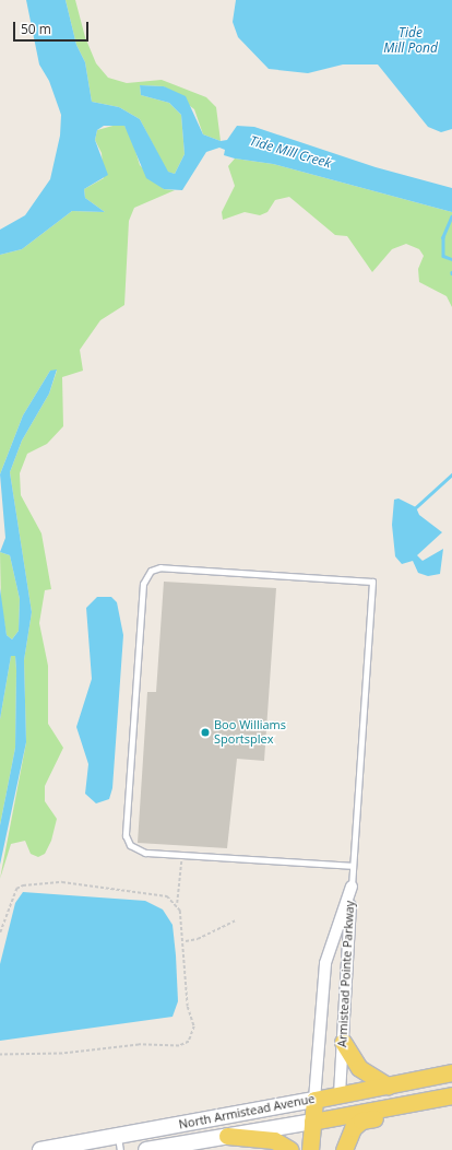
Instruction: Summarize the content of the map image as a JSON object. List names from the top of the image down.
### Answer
{
  "streets": {
    "main road": ["North Armistead Avenue"],
    "street": ["Armistead Pointe Parkway"]
  },
  "crossings": [
    ["Armistead Pointe Parkway", "North Armistead Avenue"]
  ],
  "water": ["Tide Mill Pond", "Tide Mill Creek"],
  "places": ["Boo Williams Sportsplex"],
  "scale_bar": "50 m"
}
